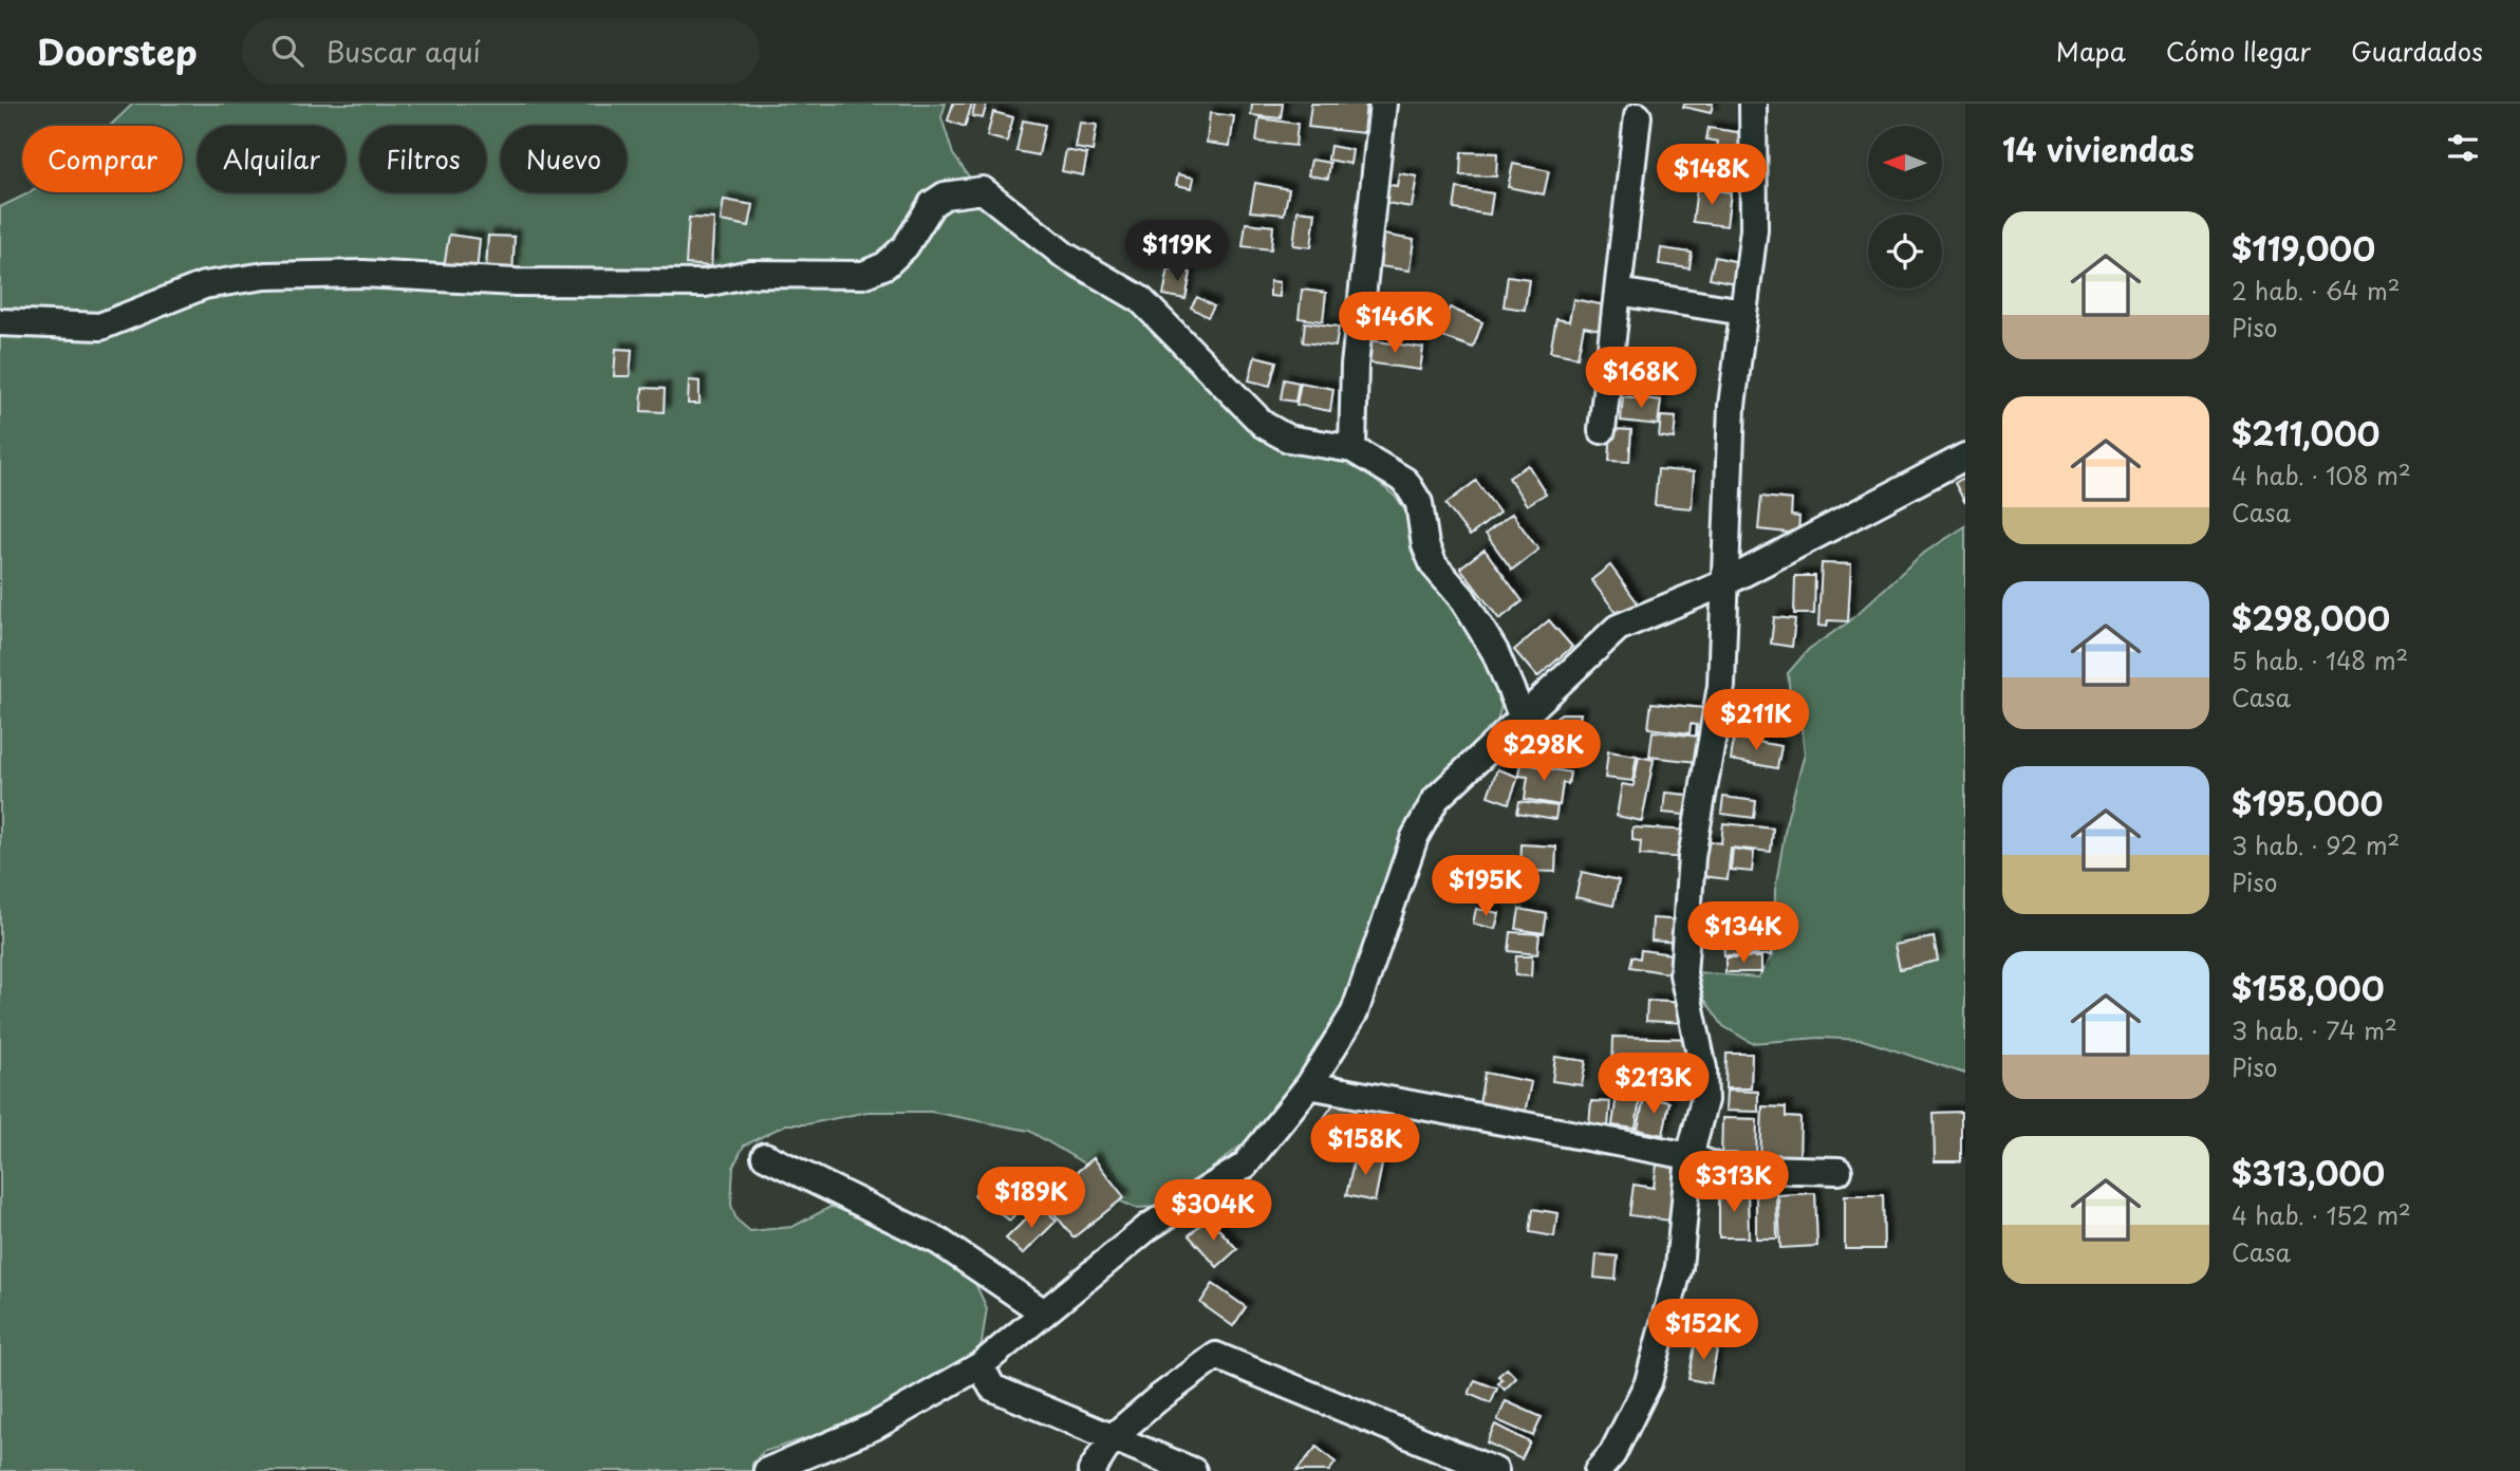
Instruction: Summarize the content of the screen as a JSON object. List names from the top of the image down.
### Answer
{
  "north": "left",
  "page": {
    "header": "Doorstep",
    "search": "Buscar aquí",
    "nav": ["Mapa", "Cómo llegar", "Guardados"],
    "heading": "14 viviendas",
    "chip": [
      "Comprar",
      "Alquilar",
      "Filtros",
      "Nuevo"
    ],
    "price": [
      "$148K",
      "$119K",
      "$146K",
      "$168K",
      "$211K",
      "$298K",
      "$195K",
      "$134K",
      "$213K",
      "$158K",
      "$313K",
      "$189K",
      "$304K",
      "$152K"
    ],
    "list": [
      {
        "name": "$119,000",
        "note": "2 hab. · 64 m² · Piso"
      },
      {
        "name": "$211,000",
        "note": "4 hab. · 108 m² · Casa"
      },
      {
        "name": "$298,000",
        "note": "5 hab. · 148 m² · Casa"
      },
      {
        "name": "$195,000",
        "note": "3 hab. · 92 m² · Piso"
      },
      {
        "name": "$158,000",
        "note": "3 hab. · 74 m² · Piso"
      },
      {
        "name": "$313,000",
        "note": "4 hab. · 152 m² · Casa"
      }
    ]
  }
}
